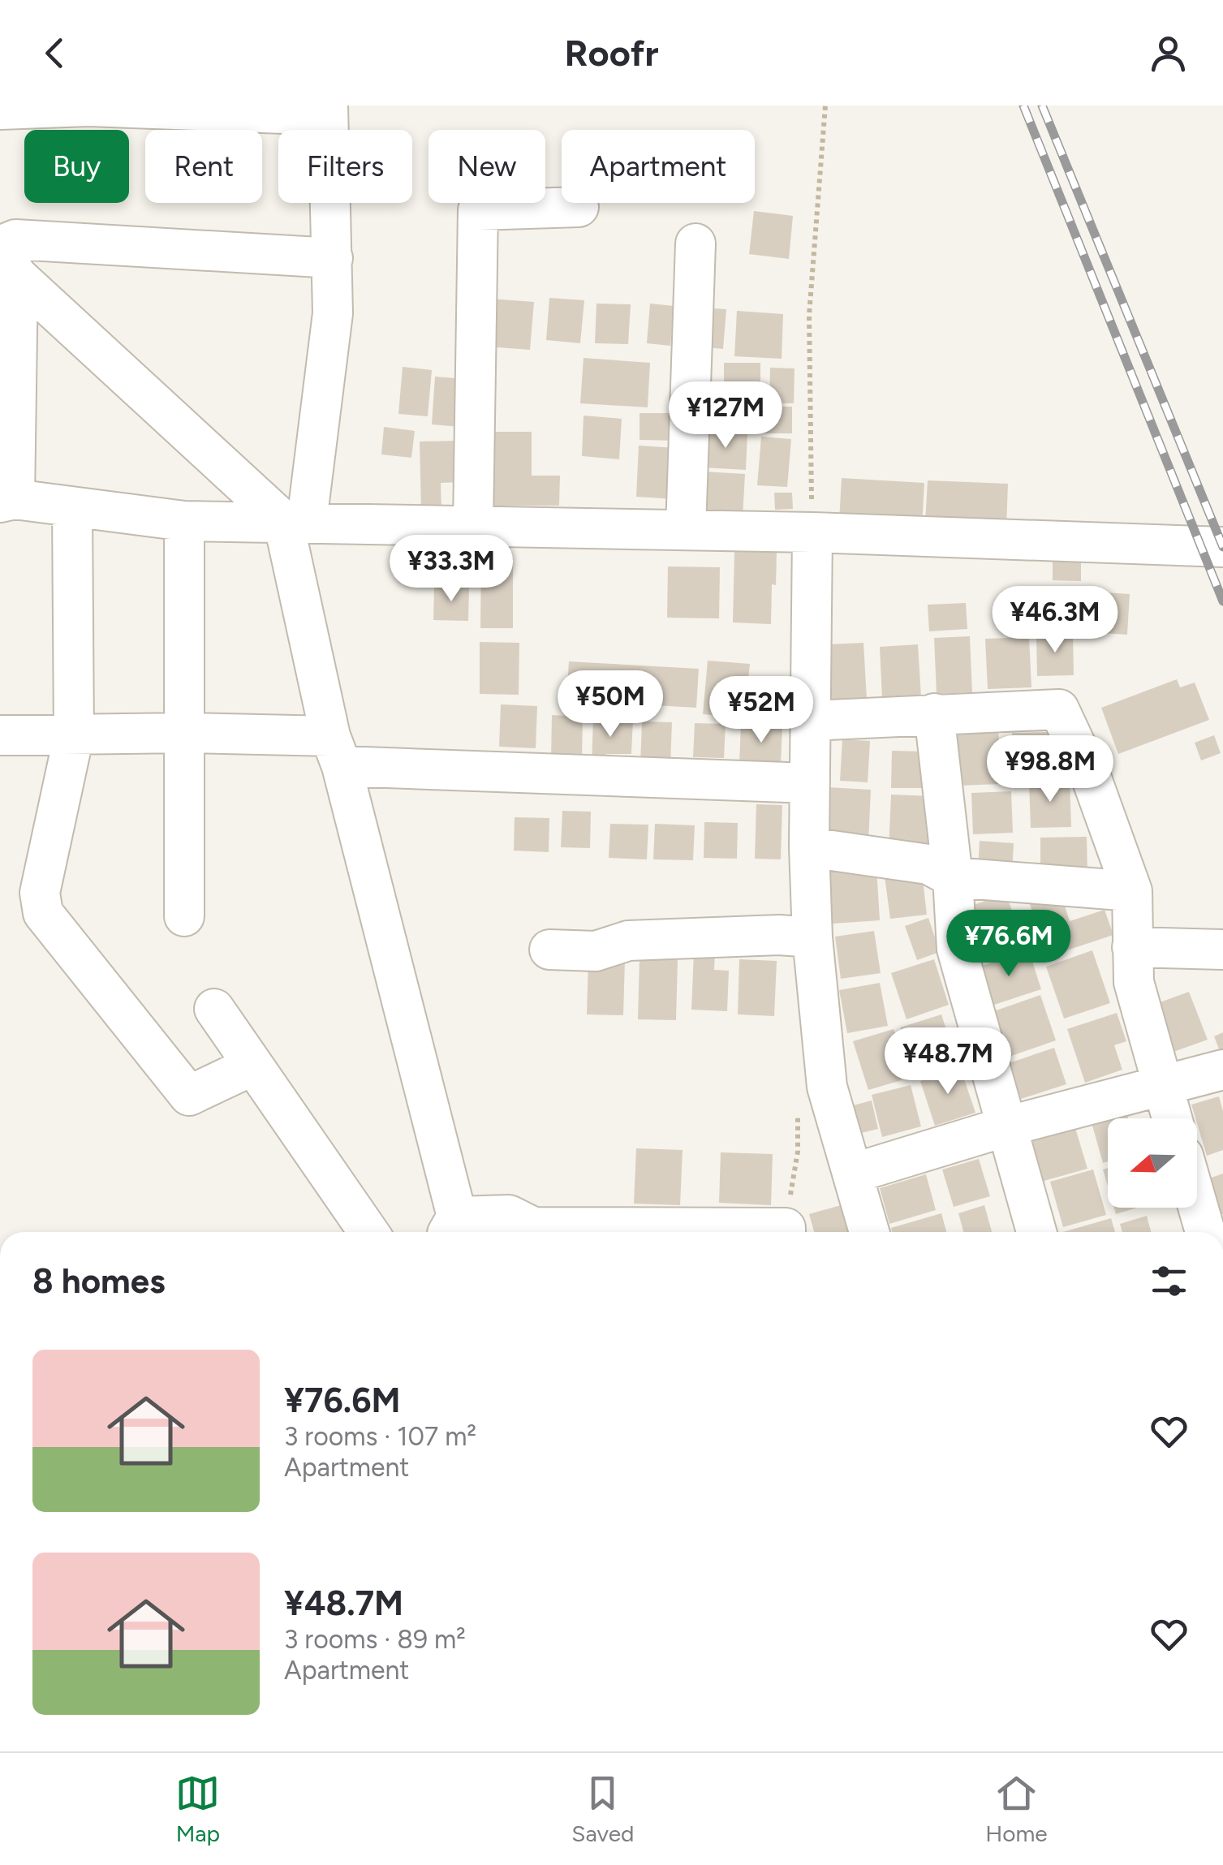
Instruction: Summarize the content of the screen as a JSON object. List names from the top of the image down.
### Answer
{
  "north": "left",
  "page": {
    "header": "Roofr",
    "chip": [
      "Buy",
      "Rent",
      "Filters",
      "New",
      "Apartment"
    ],
    "price": [
      "¥127M",
      "¥33.3M",
      "¥46.3M",
      "¥50M",
      "¥52M",
      "¥98.8M",
      "¥76.6M",
      "¥48.7M"
    ],
    "heading": "8 homes",
    "list": [
      {
        "name": "¥76.6M",
        "note": "3 rooms · 107 m² · Apartment"
      },
      {
        "name": "¥48.7M",
        "note": "3 rooms · 89 m² · Apartment"
      }
    ],
    "tabs": ["Map", "Saved", "Home"]
  }
}
